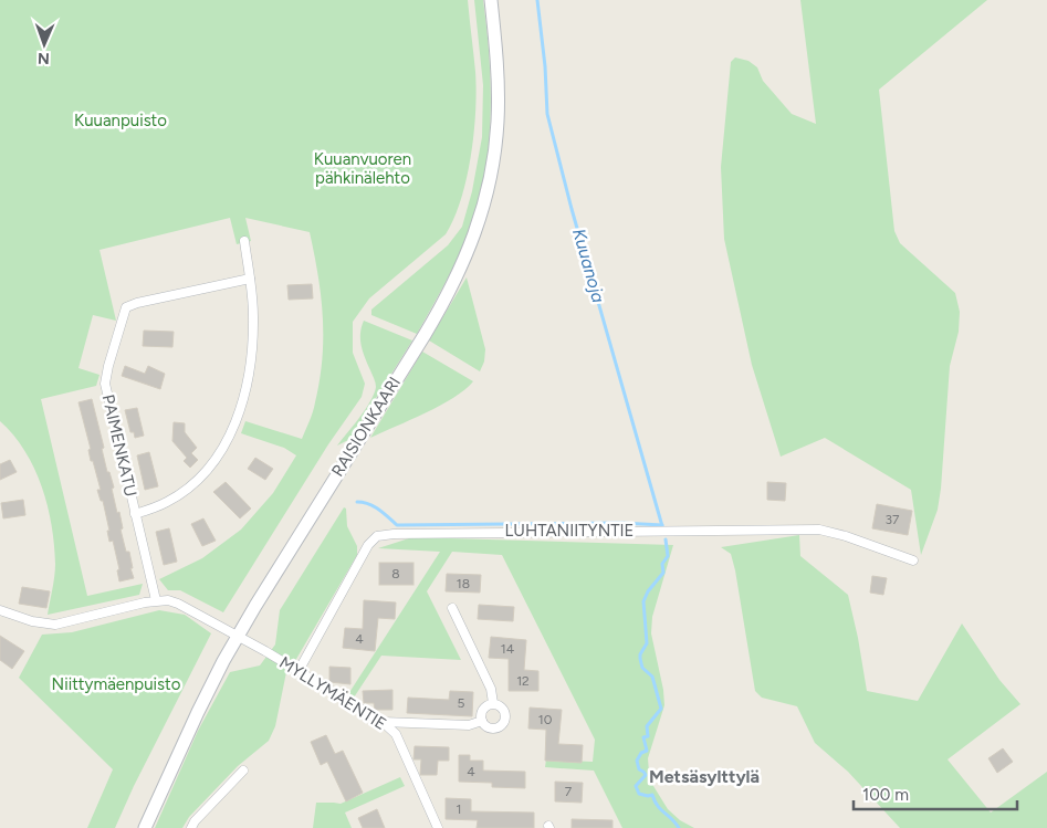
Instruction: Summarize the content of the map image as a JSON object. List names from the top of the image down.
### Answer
{
  "streets": {
    "main road": ["RAISIONKAARI"],
    "street": ["PAIMENKATU", "LUHTANIITYNTIE", "MYLLYMÄENTIE"]
  },
  "crossings": [
    ["RAISIONKAARI", "MYLLYMÄENTIE"],
    ["PAIMENKATU", "MYLLYMÄENTIE"],
    ["LUHTANIITYNTIE", "MYLLYMÄENTIE"]
  ],
  "districts": ["Metsäsylttylä"],
  "water": ["Kuuanoja"],
  "parks": ["Kuuanpuisto", "Kuuanvuoren pähkinälehto", "Niittymäenpuisto"],
  "house_numbers": [
    "37",
    "8",
    "18",
    "4",
    "14",
    "12",
    "5",
    "10",
    "4",
    "7",
    "1"
  ],
  "scale_bar": "100 m",
  "north": "bottom"
}
